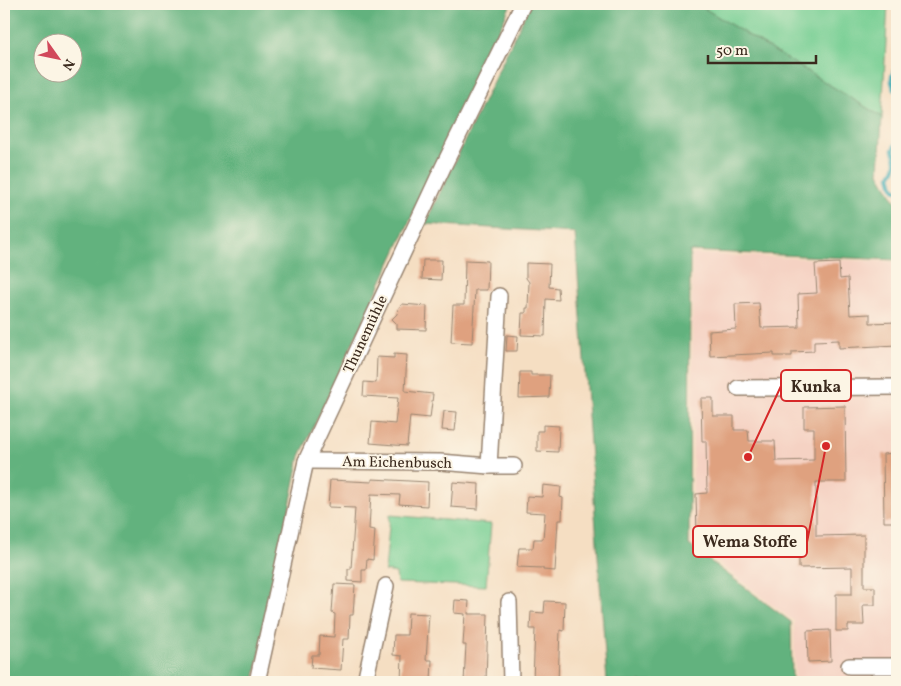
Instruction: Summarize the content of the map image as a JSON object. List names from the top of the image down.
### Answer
{
  "streets": {
    "street": ["Thunemühle", "Am Eichenbusch"]
  },
  "crossings": [
    ["Thunemühle", "Am Eichenbusch"]
  ],
  "places": ["Wema Stoffe", "Kunka"],
  "scale_bar": "50 m",
  "north": "bottom right"
}
